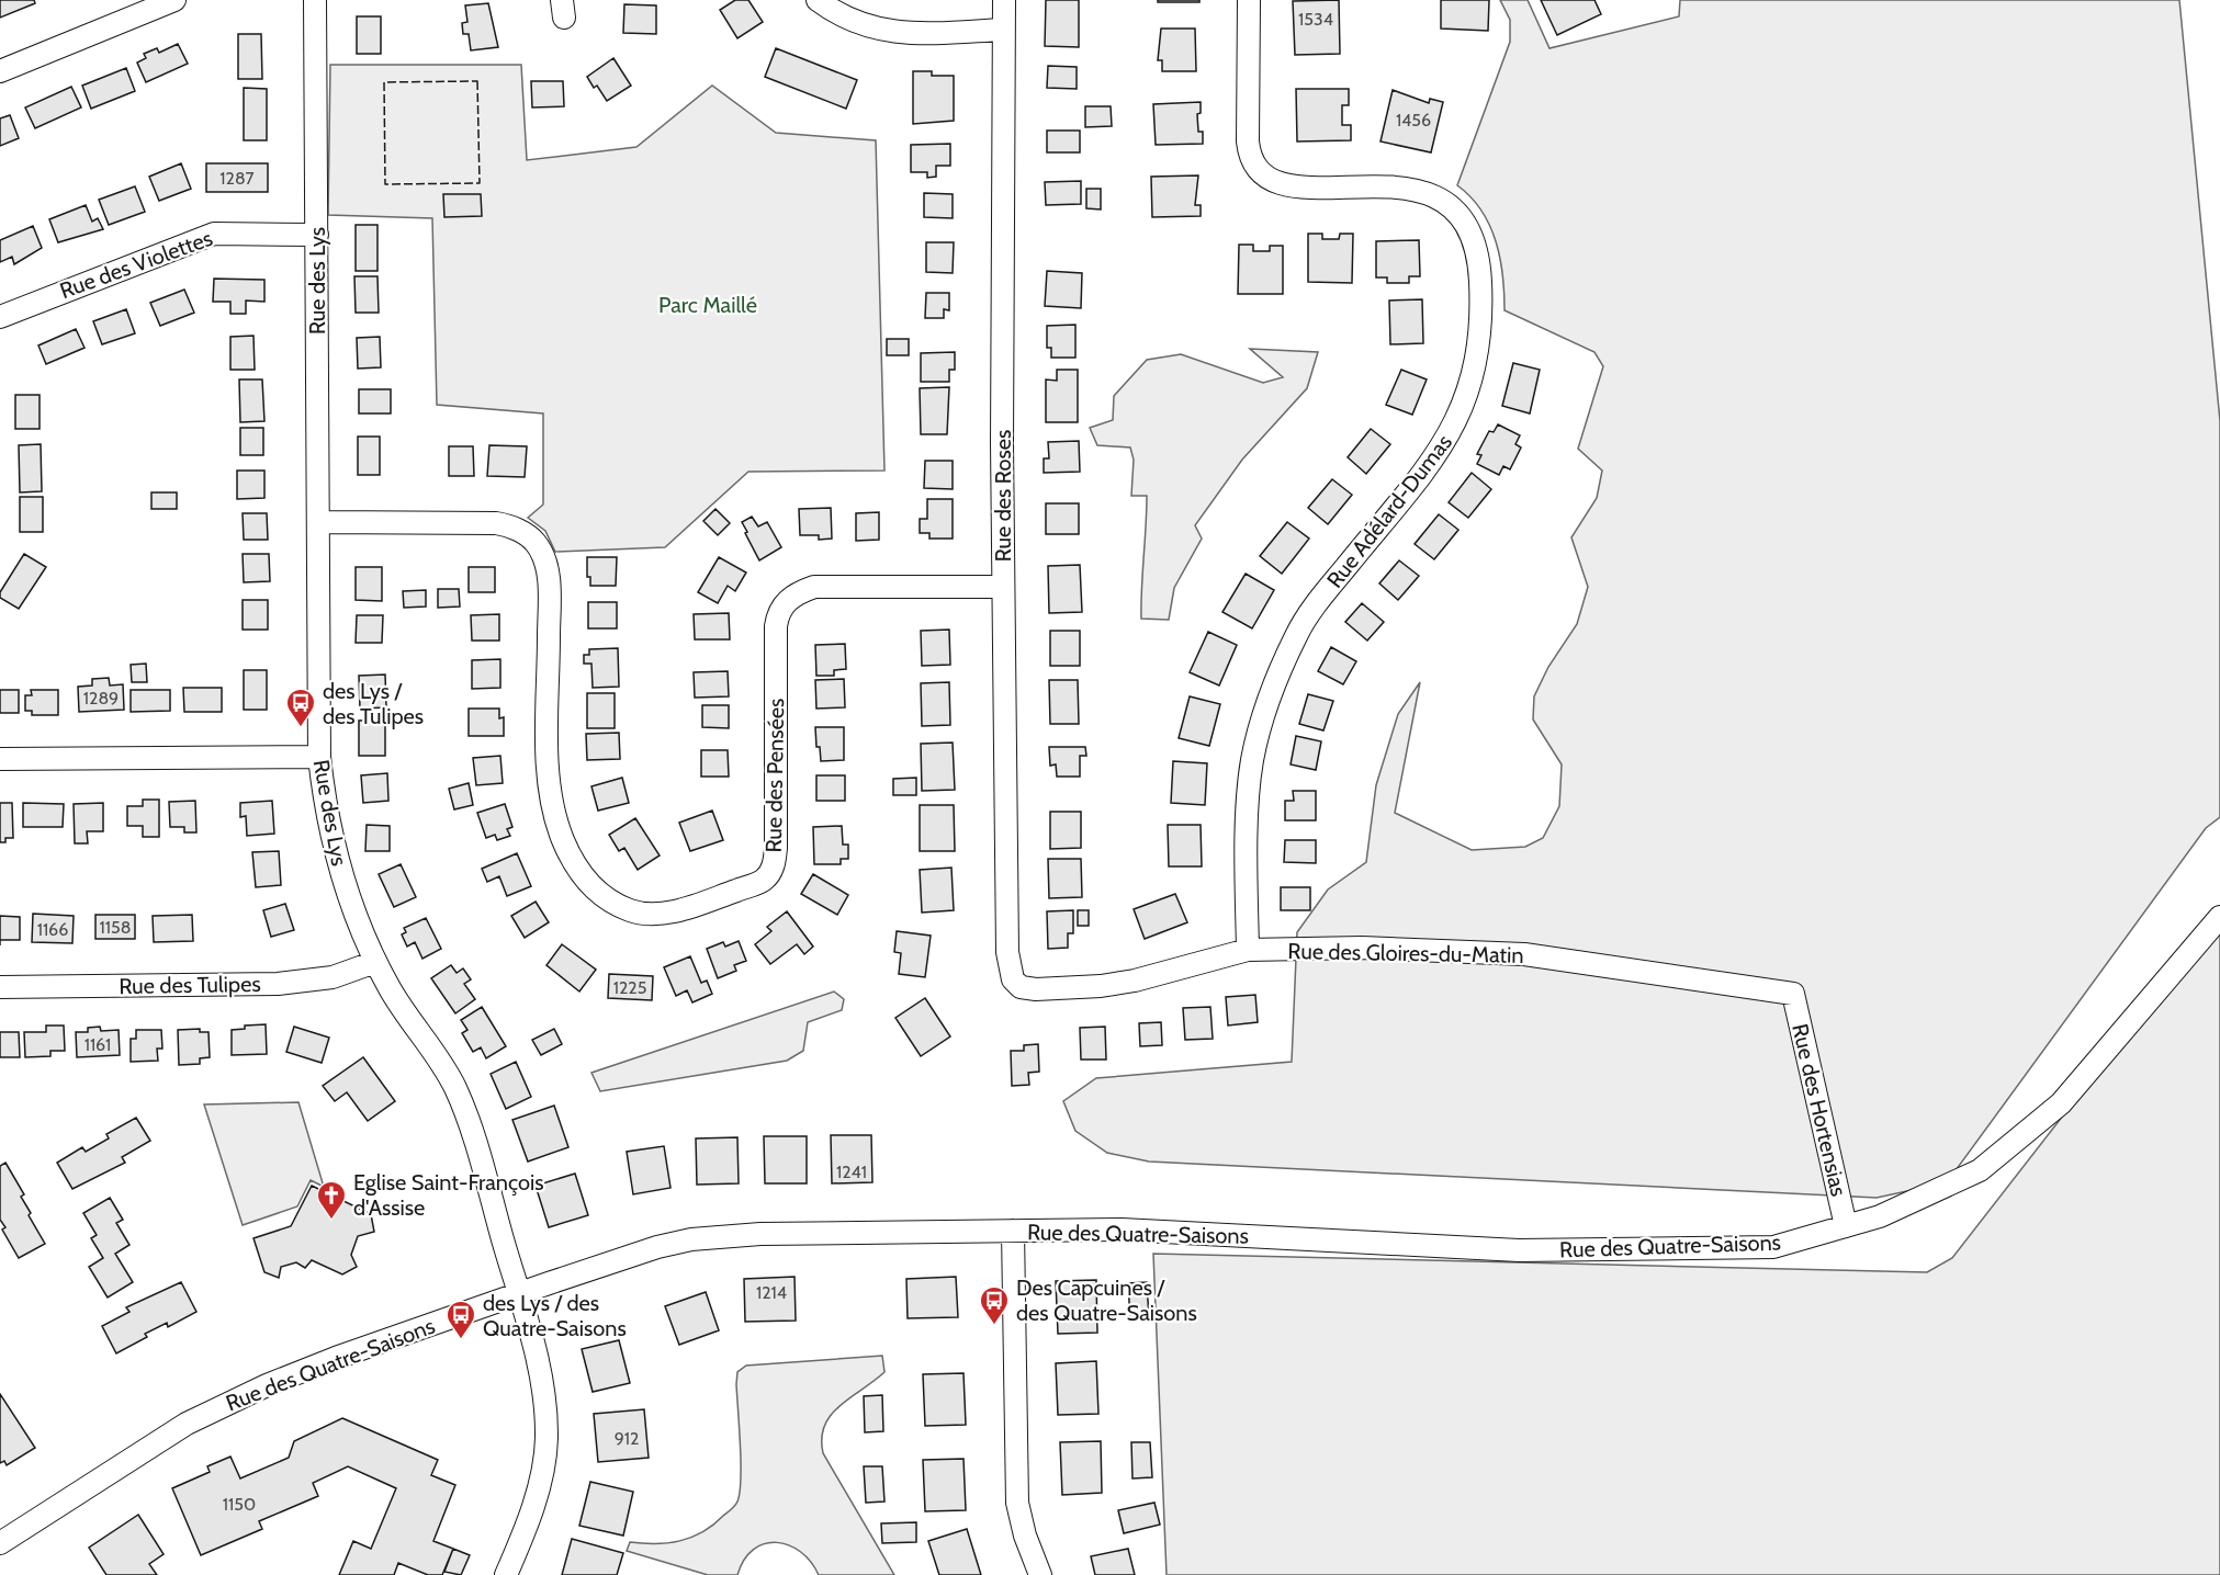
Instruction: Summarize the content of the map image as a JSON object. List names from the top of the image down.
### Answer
{
  "streets": {
    "street": [
      "Rue des Violettes",
      "Rue des Lys",
      "Rue des Roses",
      "Rue Adélard-Dumas",
      "Rue des Pensées",
      "Rue des Gloires-du-Matin",
      "Rue des Tulipes",
      "Rue des Hortensias",
      "Rue des Quatre-Saisons"
    ]
  },
  "crossings": [
    ["Rue des Violettes", "Rue des Lys"],
    ["Rue des Lys", "Rue des Pensées"],
    ["Rue des Lys", "Rue des Tulipes"],
    ["Rue des Lys", "Rue des Quatre-Saisons"],
    ["Rue des Roses", "Rue des Pensées"],
    ["Rue des Roses", "Rue des Gloires-du-Matin"],
    ["Rue Adélard-Dumas", "Rue des Gloires-du-Matin"],
    ["Rue des Gloires-du-Matin", "Rue des Hortensias"],
    ["Rue des Hortensias", "Rue des Quatre-Saisons"]
  ],
  "parks": ["Parc Maillé"],
  "places": {
    "bus stop": ["des Lys / des Tulipes", "Des Capcuines / des Quatre-Saisons", "des Lys / des Quatre-Saisons"],
    "church": ["Eglise Saint-François d'Assise"]
  },
  "house_numbers": [
    "1534",
    "1456",
    "1287",
    "1289",
    "1158",
    "1166",
    "1225",
    "1161",
    "1241",
    "1214",
    "912",
    "1150"
  ]
}
